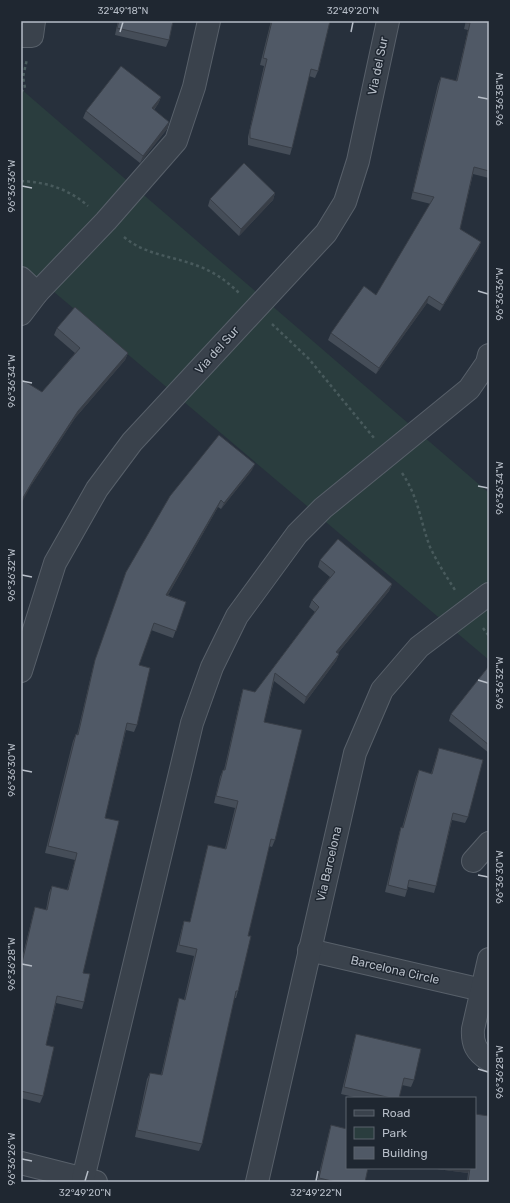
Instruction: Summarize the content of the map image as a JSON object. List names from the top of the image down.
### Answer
{
  "streets": {
    "street": ["Via del Sur", "Via Barcelona", "Barcelona Circle"]
  },
  "crossings": [
    ["Via Barcelona", "Barcelona Circle"]
  ],
  "legend": ["Road", "Park", "Building"],
  "coordinates": [
    "32°49'18\"N",
    "32°49'20\"N",
    "96°36'38\"W",
    "96°36'36\"W",
    "96°36'34\"W",
    "96°36'32\"W",
    "96°36'30\"W",
    "96°36'28\"W",
    "96°36'26\"W",
    "32°49'22\"N"
  ]
}
